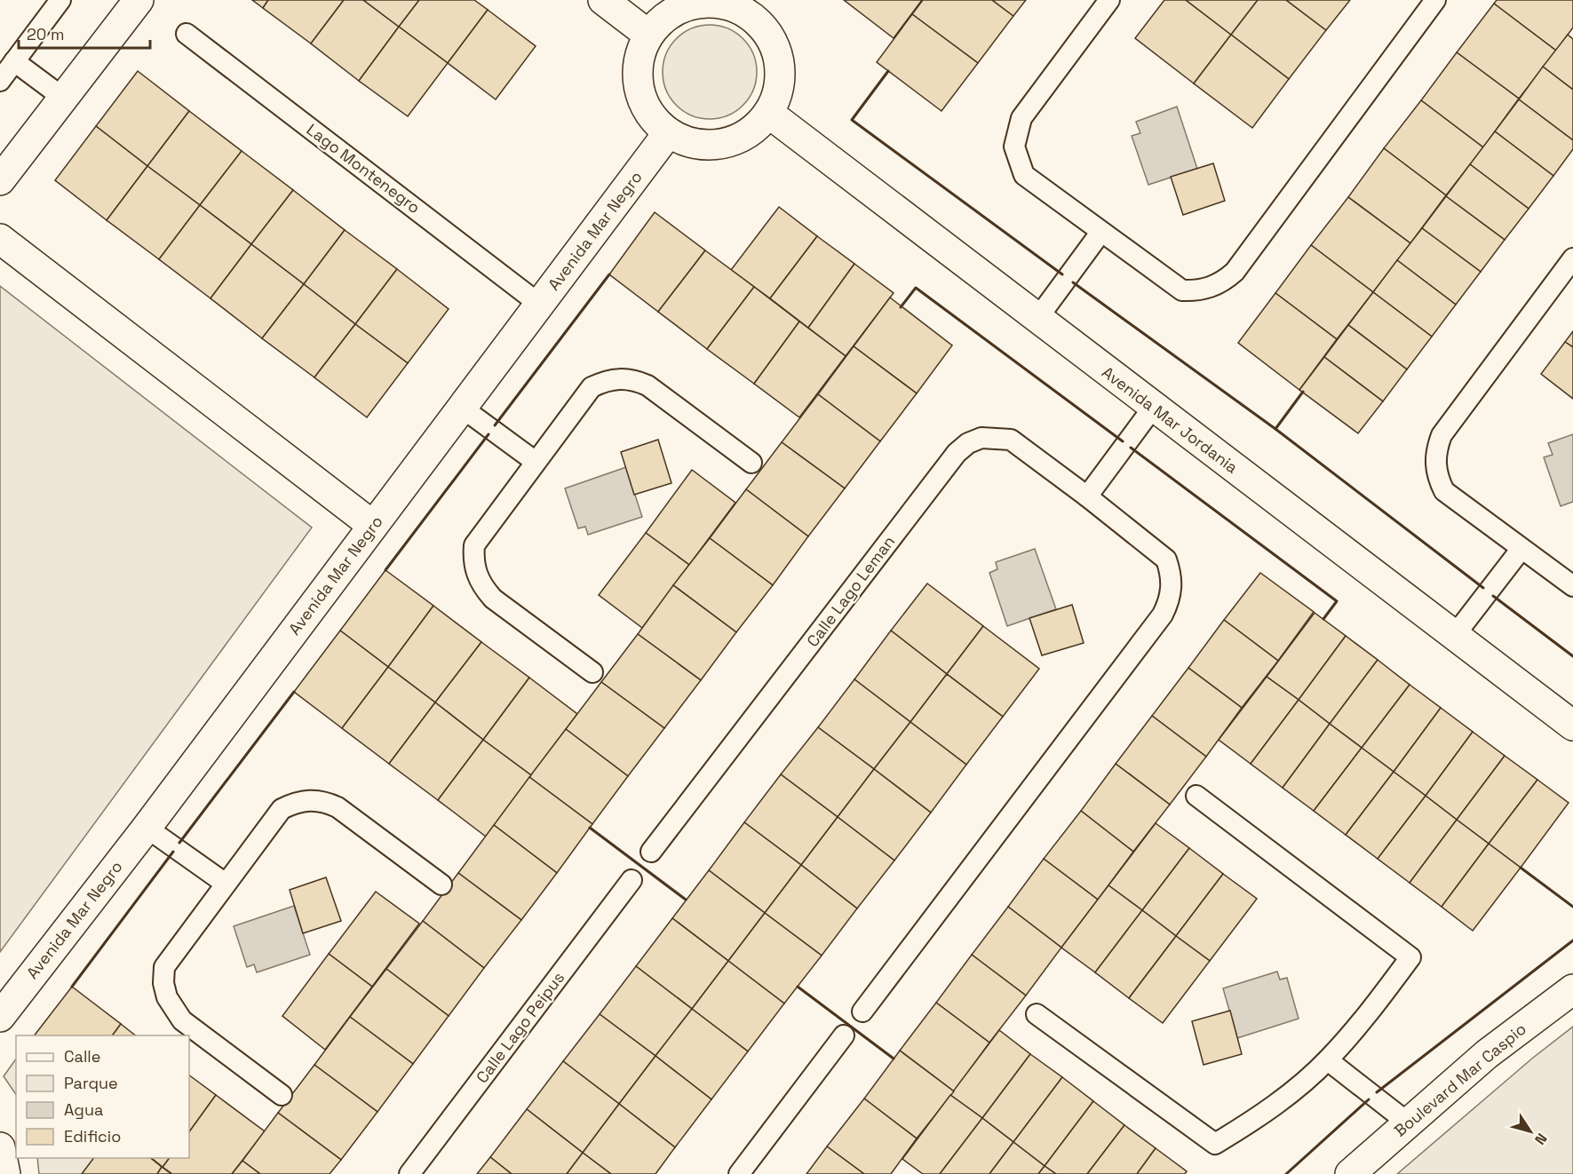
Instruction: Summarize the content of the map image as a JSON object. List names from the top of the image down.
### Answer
{
  "streets": {
    "street": ["Avenida Mar Negro", "Avenida Mar Jordania", "Boulevard Mar Caspio"],
    "lane": ["Lago Montenegro", "Calle Lago Leman", "Calle Lago Peipus"]
  },
  "crossings": [
    ["Lago Montenegro", "Avenida Mar Negro"],
    ["Avenida Mar Negro", "Avenida Mar Jordania"]
  ],
  "legend": [
    "Calle",
    "Parque",
    "Agua",
    "Edificio"
  ],
  "scale_bar": "20 m",
  "north": "bottom right"
}
